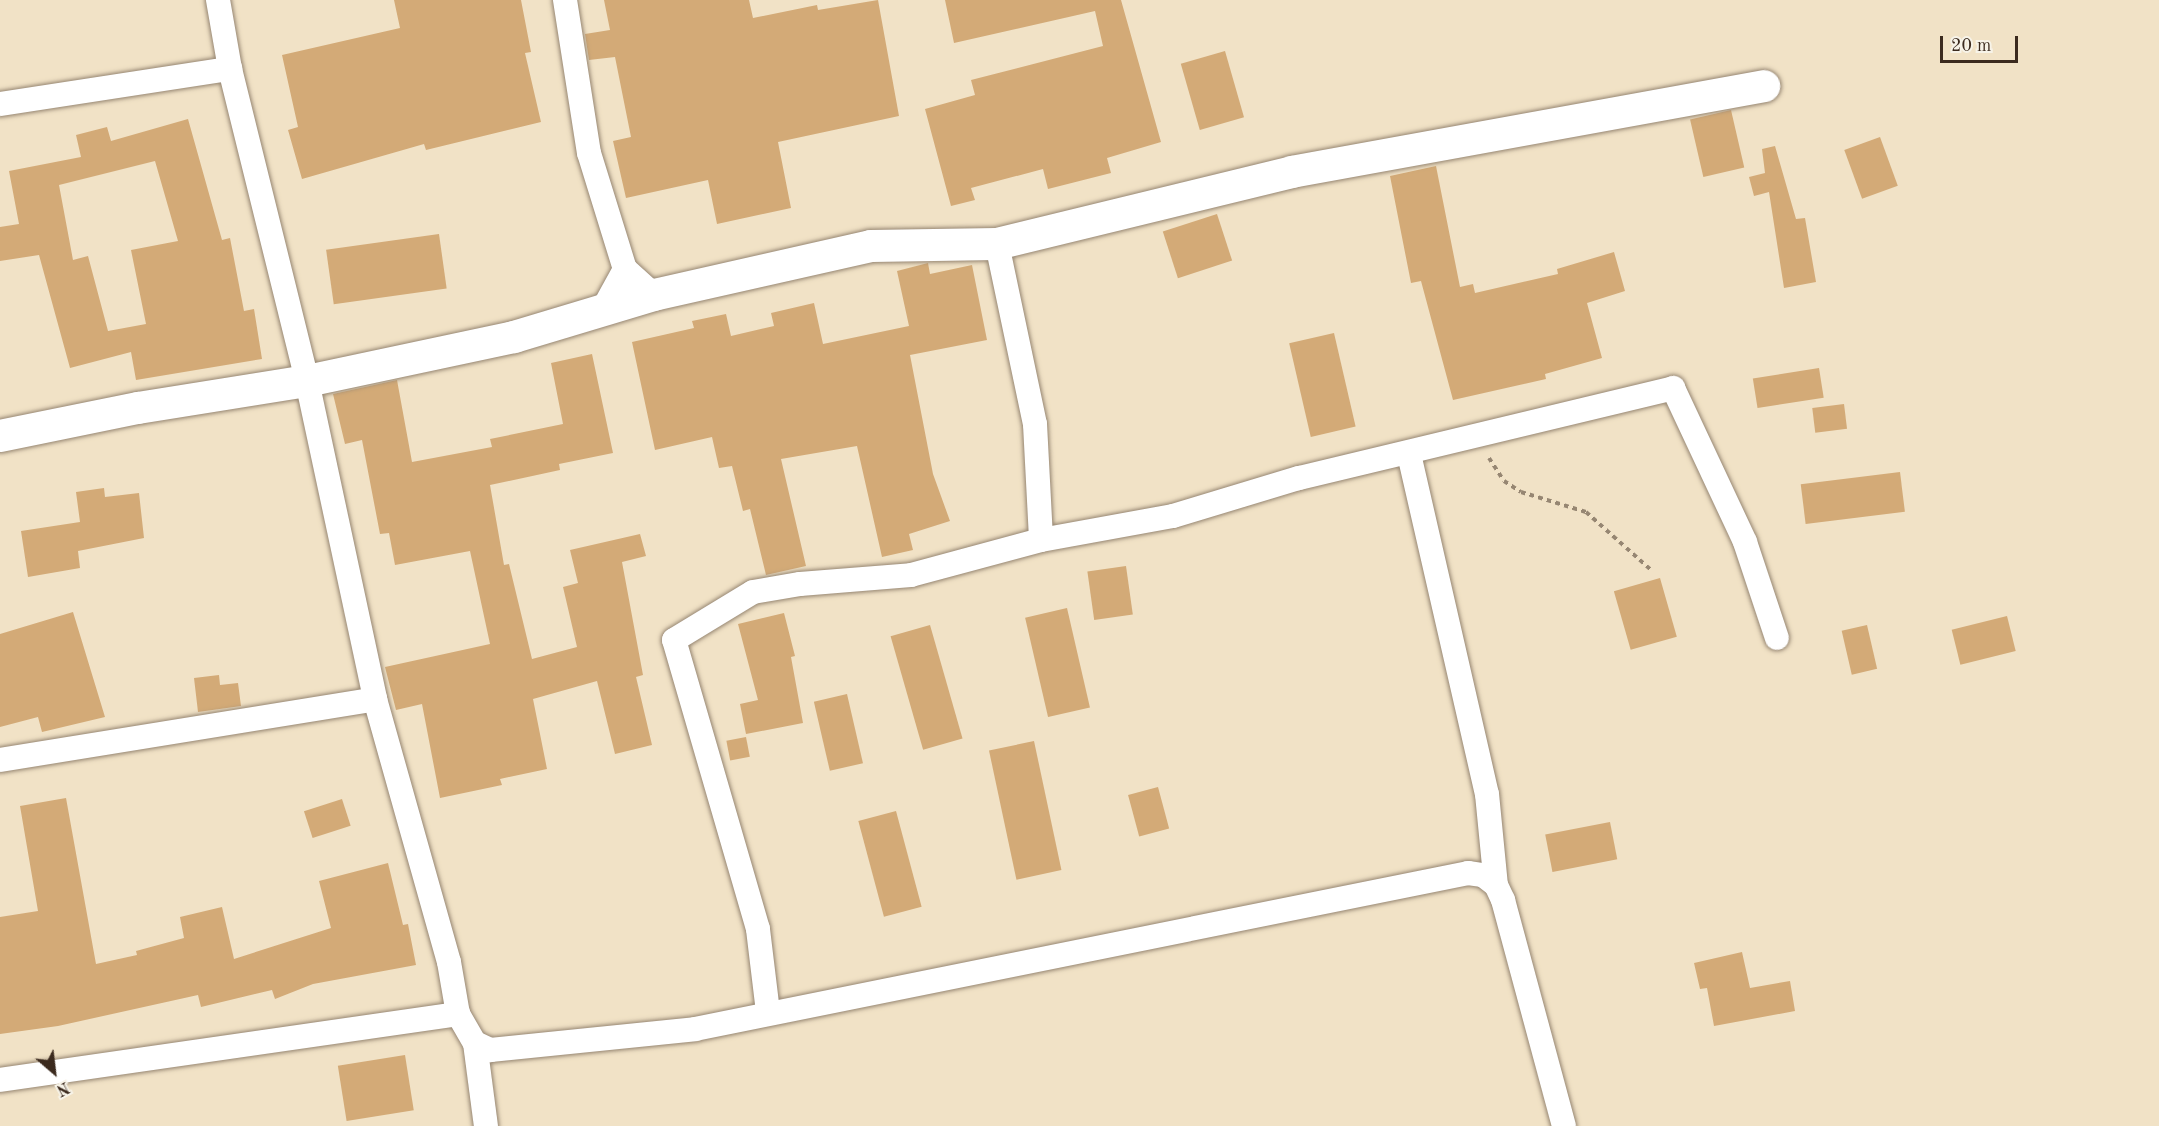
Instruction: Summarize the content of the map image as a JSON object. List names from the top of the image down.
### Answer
{
  "scale_bar": "20 m",
  "north": "bottom right"
}
